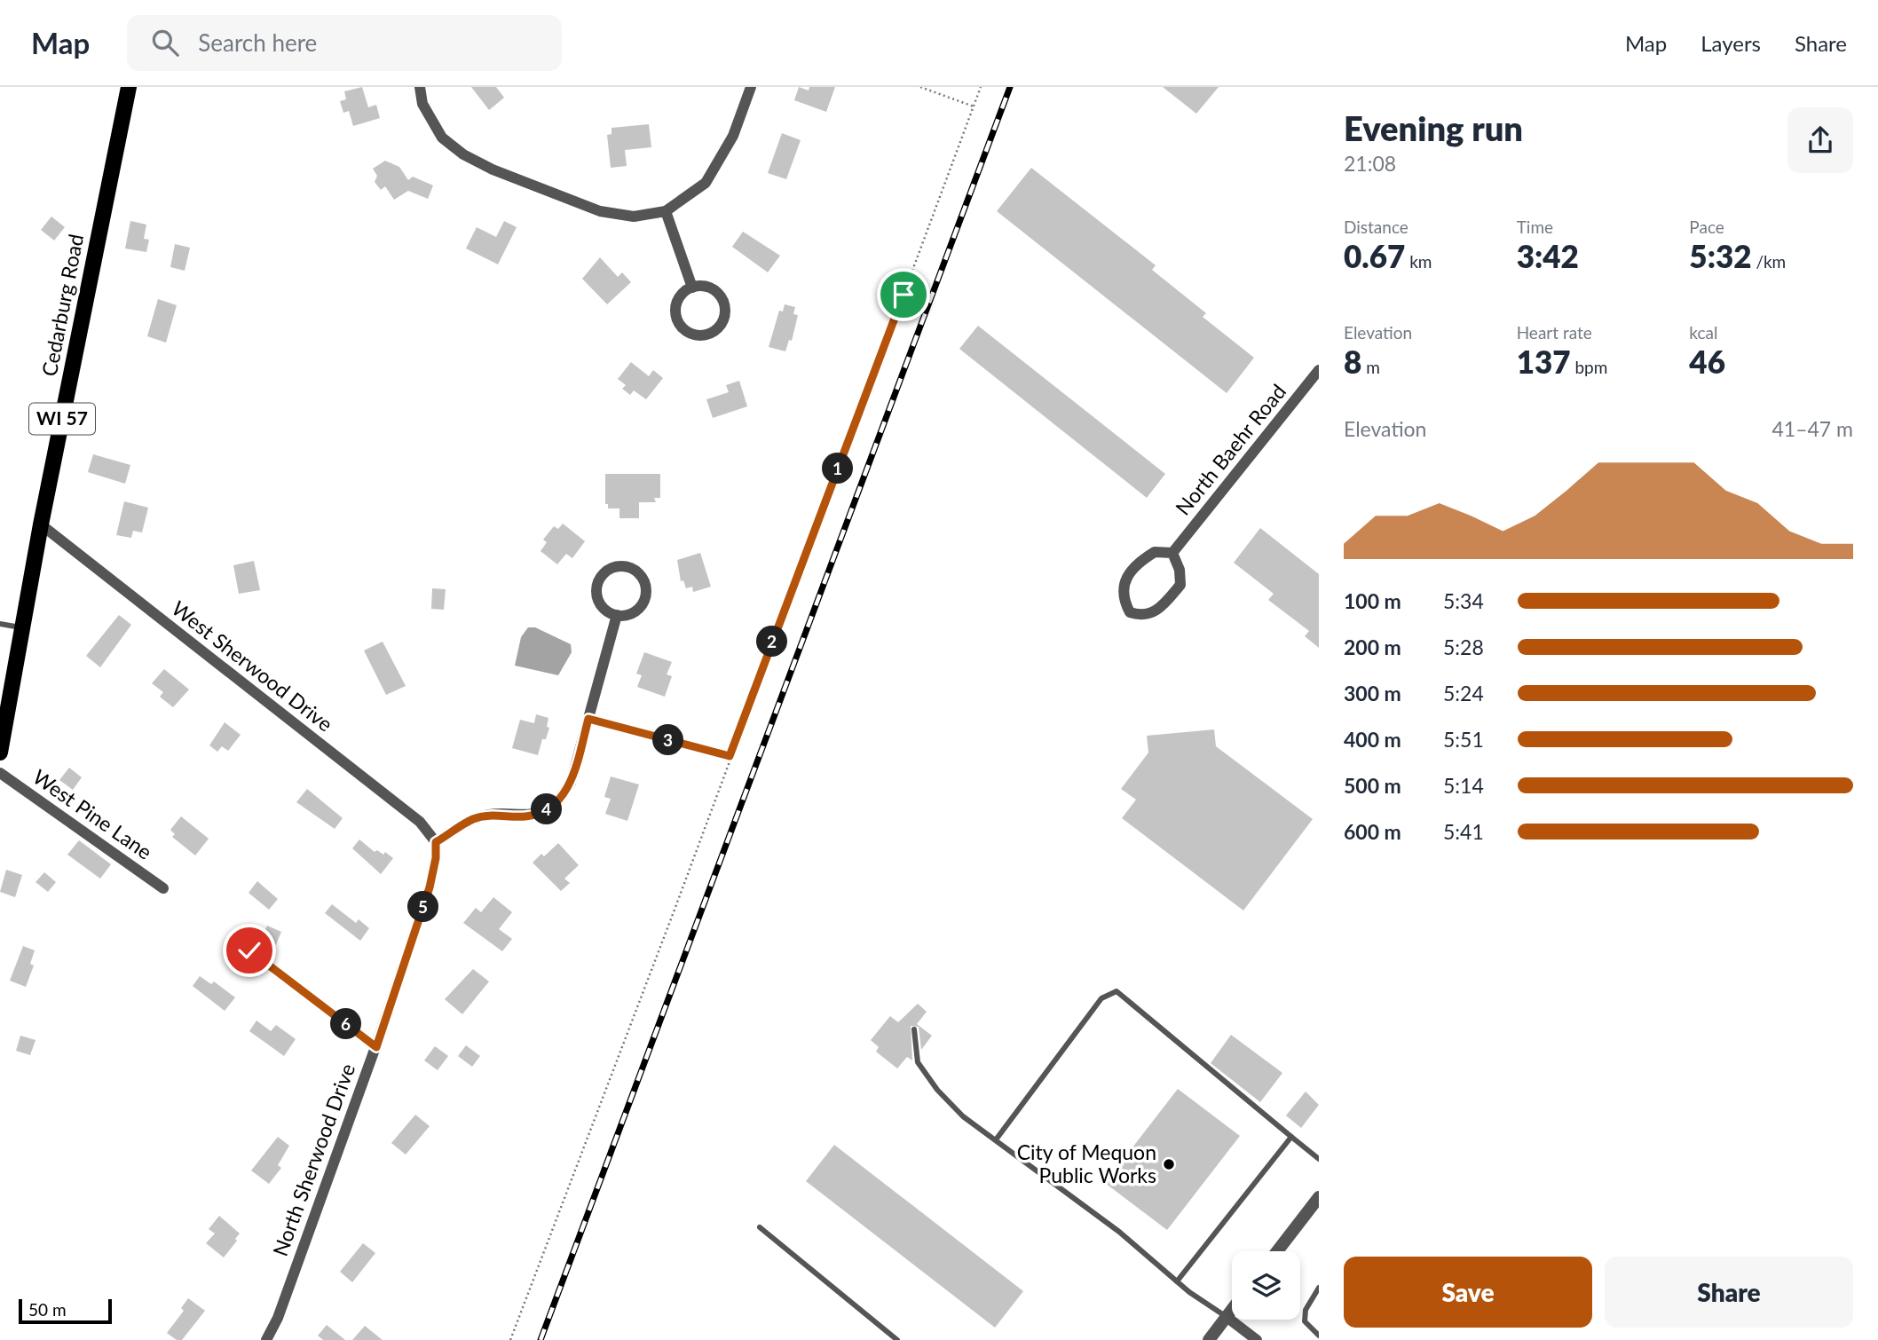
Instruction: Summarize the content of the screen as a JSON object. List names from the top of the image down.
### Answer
{
  "streets": {
    "main road": ["Cedarburg Road", "WI 57"],
    "street": [
      "North Baehr Road",
      "West Sherwood Drive",
      "West Pine Lane",
      "North Sherwood Drive"
    ]
  },
  "crossings": [
    ["Cedarburg Road", "West Sherwood Drive"],
    ["West Sherwood Drive", "North Sherwood Drive"]
  ],
  "places": ["City of Mequon Public Works"],
  "scale_bar": "50 m",
  "page": {
    "header": "Map",
    "search": "Search here",
    "nav": ["Map", "Layers", "Share"],
    "heading": ["Evening run", "21:08"],
    "stats": [
      ["Distance", "0.67 km"],
      ["Time", "3:42"],
      ["Pace", "5:32 /km"],
      ["Elevation", "8 m"],
      ["Heart rate", "137 bpm"],
      ["kcal", "46"]
    ],
    "chart": ["Elevation", "41–47 m"],
    "pins": [
      "1",
      "2",
      "3",
      "4",
      "5",
      "6"
    ],
    "list": [
      {
        "name": "100 m",
        "note": "5:34"
      },
      {
        "name": "200 m",
        "note": "5:28"
      },
      {
        "name": "300 m",
        "note": "5:24"
      },
      {
        "name": "400 m",
        "note": "5:51"
      },
      {
        "name": "500 m",
        "note": "5:14"
      },
      {
        "name": "600 m",
        "note": "5:41"
      }
    ],
    "buttons": ["Save", "Share"],
    "scale": "50 m"
  }
}
